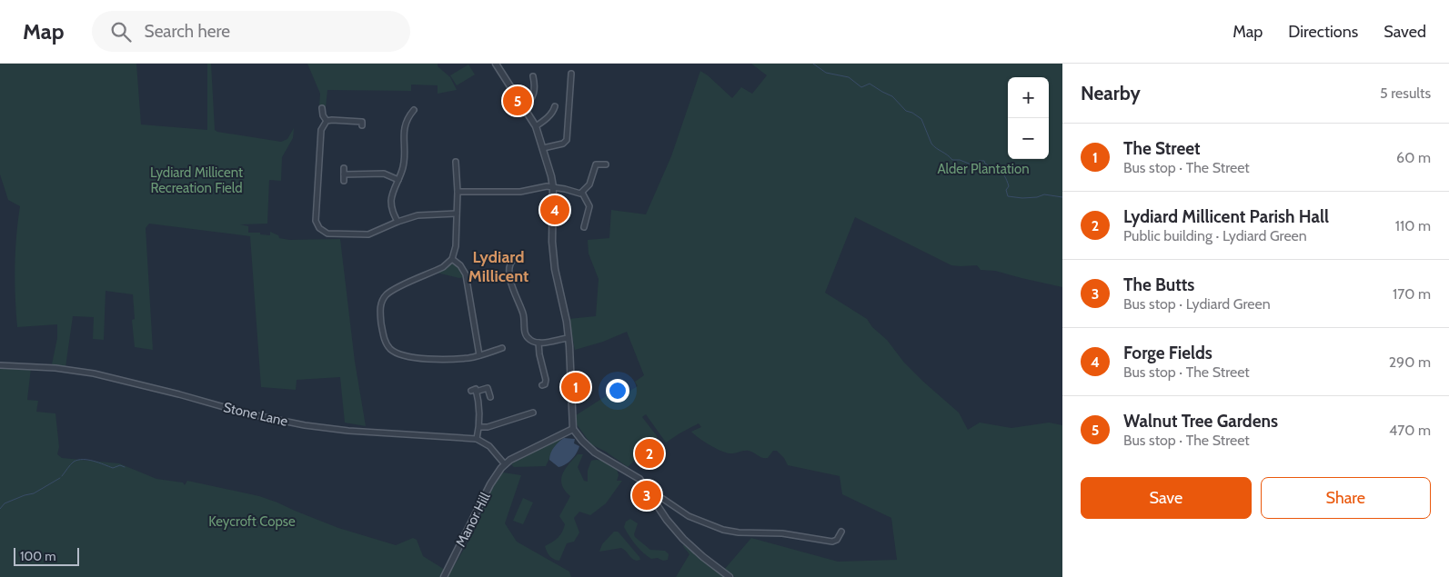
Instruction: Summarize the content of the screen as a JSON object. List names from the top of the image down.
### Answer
{
  "streets": {
    "street": ["Stone Lane", "Manor Hill"]
  },
  "districts": ["Lydiard Millicent"],
  "parks": ["Alder Plantation", "Lydiard Millicent Recreation Field", "Keycroft Copse"],
  "scale_bar": "100 m",
  "page": {
    "header": "Map",
    "search": "Search here",
    "nav": ["Map", "Directions", "Saved"],
    "heading": ["Nearby", "5 results"],
    "map_buttons": ["+", "−"],
    "pins": [
      "5",
      "4",
      "1",
      "2",
      "3"
    ],
    "list": [
      {
        "mark": "1",
        "name": "The Street",
        "note": "Bus stop · The Street",
        "value": "60 m"
      },
      {
        "mark": "2",
        "name": "Lydiard Millicent Parish Hall",
        "note": "Public building · Lydiard Green",
        "value": "110 m"
      },
      {
        "mark": "3",
        "name": "The Butts",
        "note": "Bus stop · Lydiard Green",
        "value": "170 m"
      },
      {
        "mark": "4",
        "name": "Forge Fields",
        "note": "Bus stop · The Street",
        "value": "290 m"
      },
      {
        "mark": "5",
        "name": "Walnut Tree Gardens",
        "note": "Bus stop · The Street",
        "value": "470 m"
      }
    ],
    "buttons": ["Save", "Share"],
    "scale": "100 m"
  }
}
